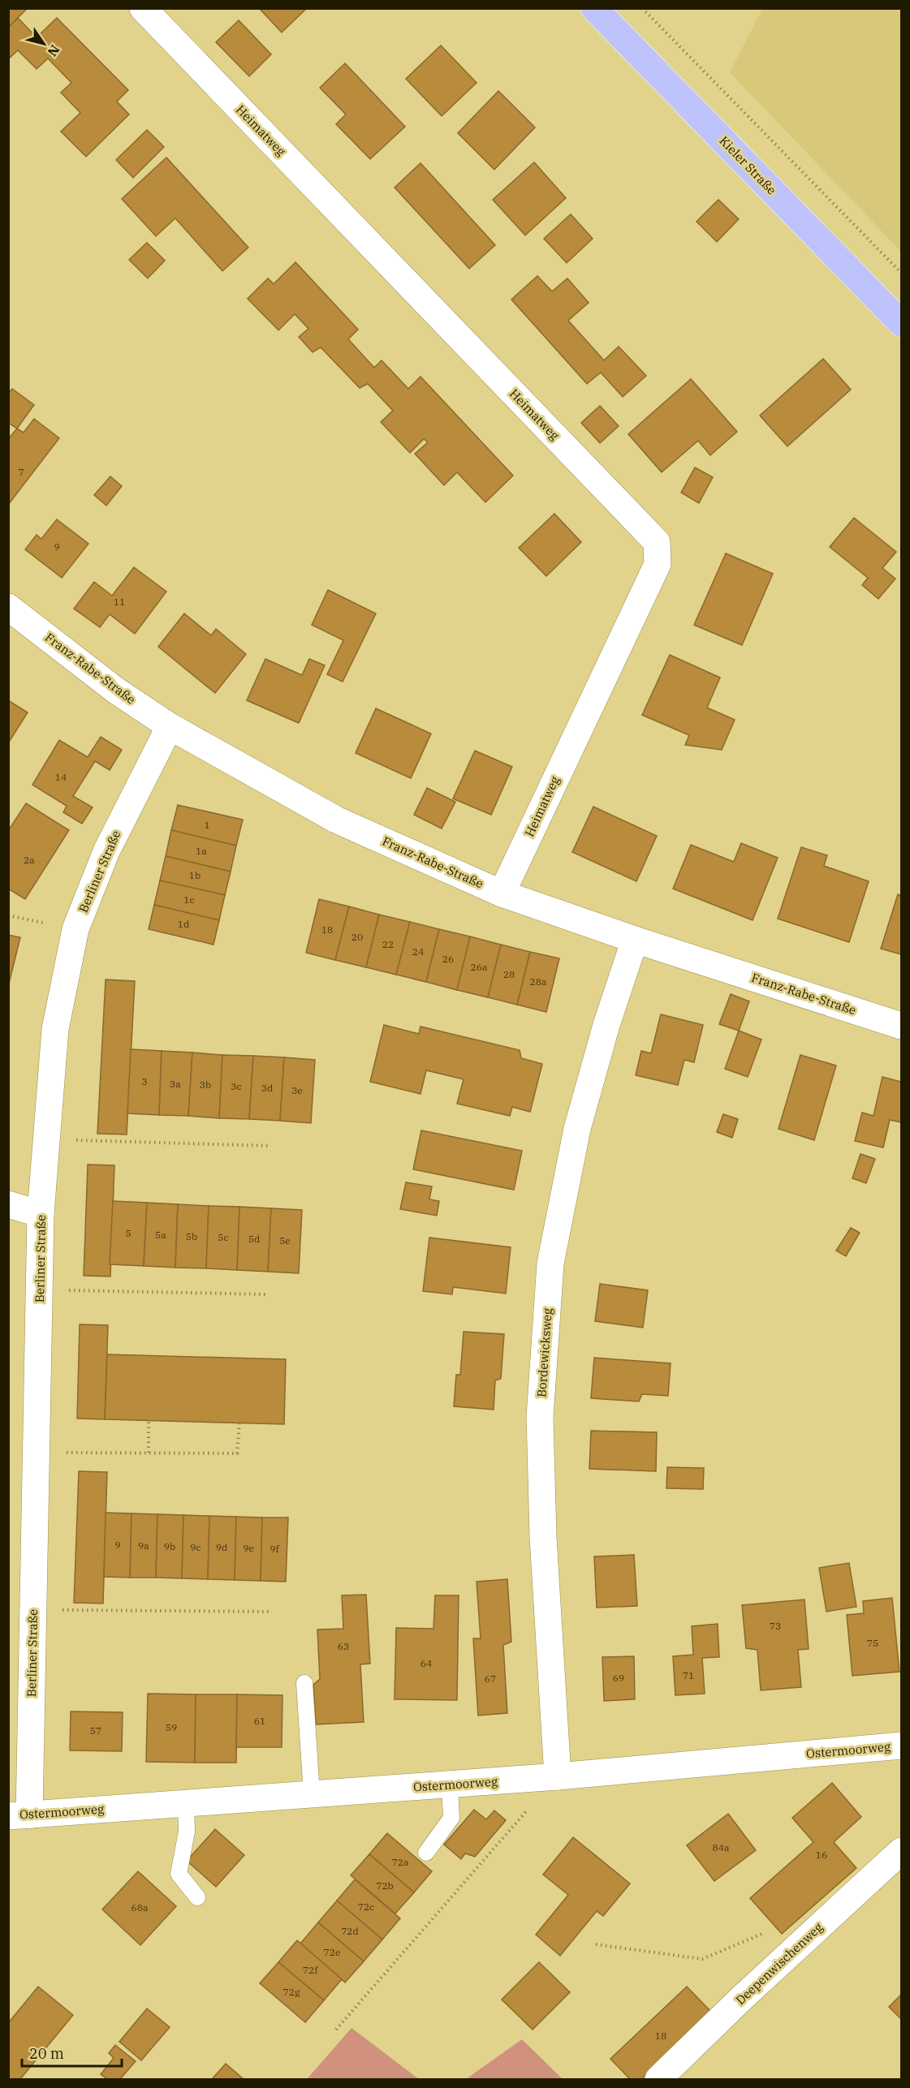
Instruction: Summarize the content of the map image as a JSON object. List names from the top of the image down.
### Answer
{
  "streets": {
    "main road": ["Kieler Straße"],
    "street": [
      "Heimatweg",
      "Franz-Rabe-Straße",
      "Berliner Straße",
      "Bordewicksweg",
      "Ostermoorweg",
      "Deepenwischenweg"
    ]
  },
  "crossings": [
    ["Heimatweg", "Franz-Rabe-Straße"],
    ["Franz-Rabe-Straße", "Berliner Straße"],
    ["Franz-Rabe-Straße", "Bordewicksweg"],
    ["Berliner Straße", "Ostermoorweg"],
    ["Bordewicksweg", "Ostermoorweg"]
  ],
  "house_numbers": [
    "7",
    "9",
    "11",
    "14",
    "1",
    "1a",
    "2a",
    "1b",
    "1c",
    "1d",
    "18",
    "20",
    "22",
    "24",
    "26",
    "26a",
    "28",
    "28a",
    "3",
    "3a",
    "3b",
    "3c",
    "3d",
    "3e",
    "5",
    "5a",
    "5b",
    "5c",
    "5d",
    "5e",
    "9",
    "9a",
    "9b",
    "9c",
    "9d",
    "9e",
    "9f",
    "73",
    "75",
    "63",
    "64",
    "71",
    "69",
    "67",
    "61",
    "59",
    "57",
    "84a",
    "16",
    "72a",
    "72b",
    "72c",
    "68a",
    "72d",
    "72e",
    "72f",
    "72g",
    "18"
  ],
  "scale_bar": "20 m",
  "north": "bottom right"
}
